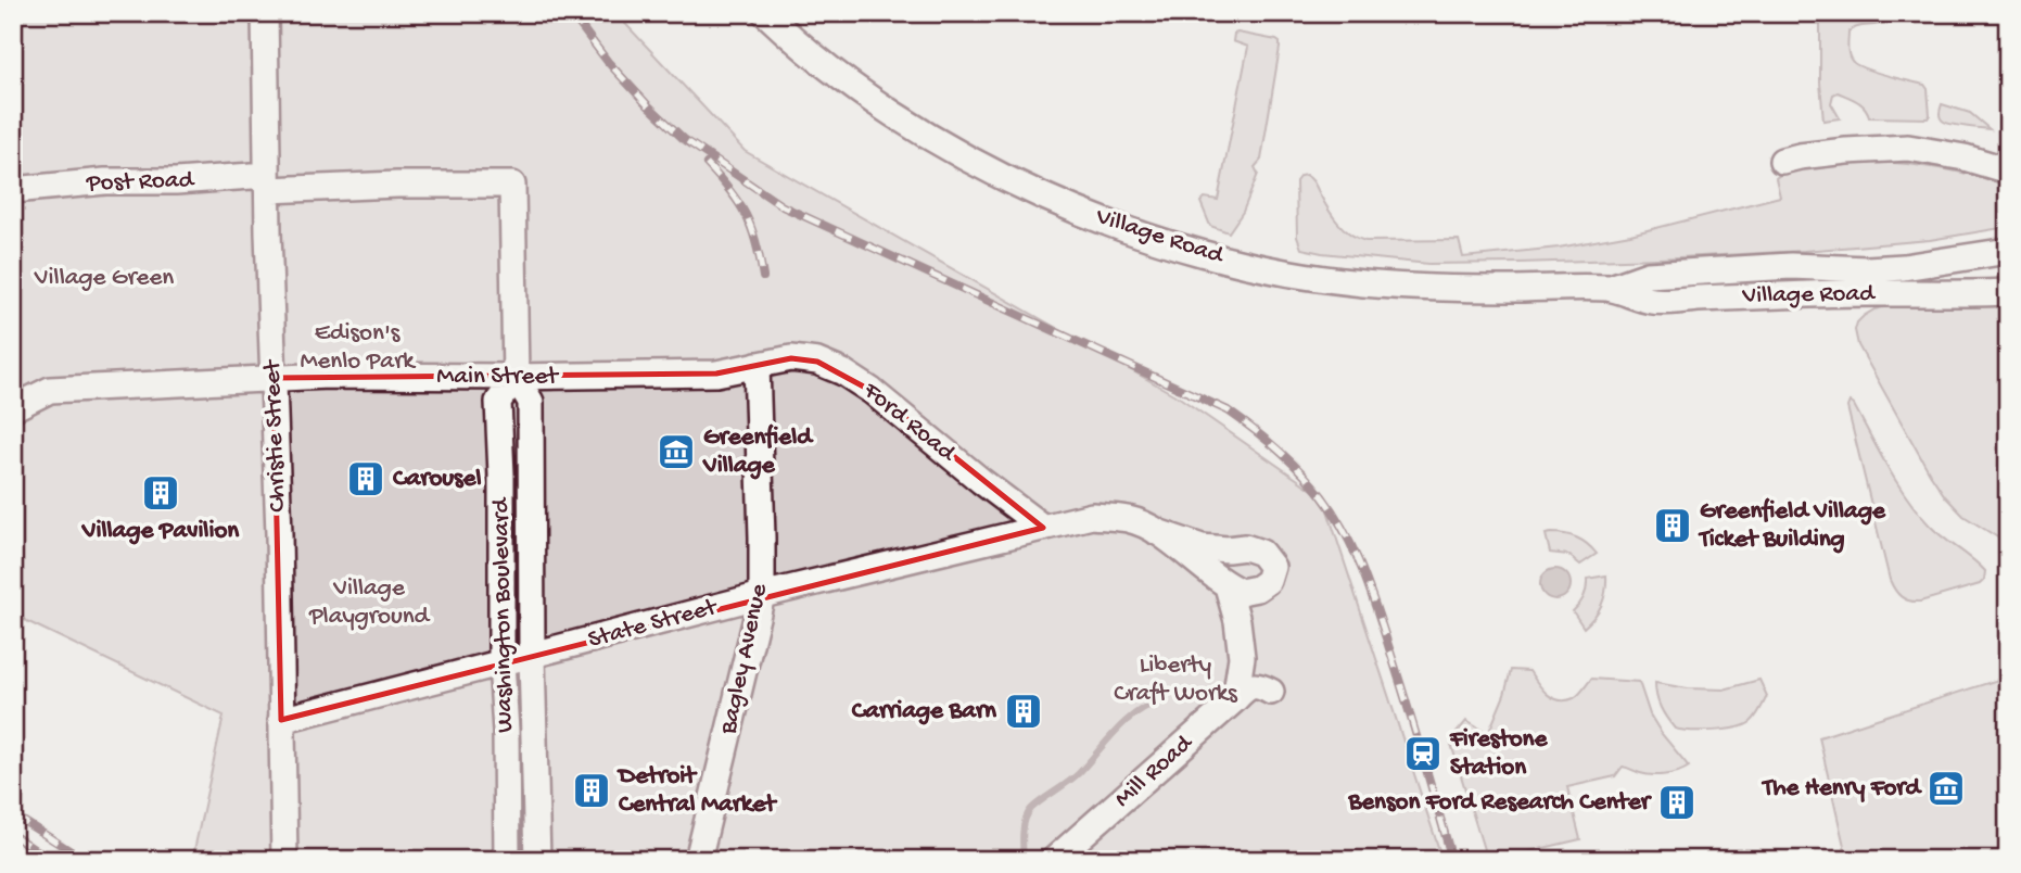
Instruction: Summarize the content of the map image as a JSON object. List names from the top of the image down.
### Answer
{
  "streets": {
    "street": [
      "Post Road",
      "Village Road",
      "Main Street",
      "Ford Road",
      "Christie Street",
      "Washington Boulevard",
      "State Street",
      "Bagley Avenue",
      "Mill Road"
    ]
  },
  "crossings": [
    ["Post Road", "Christie Street"],
    ["Post Road", "Washington Boulevard"],
    ["Main Street", "Ford Road"],
    ["Main Street", "Christie Street"],
    ["Main Street", "Washington Boulevard"],
    ["Main Street", "Bagley Avenue"],
    ["Ford Road", "State Street"],
    ["Ford Road", "Bagley Avenue"],
    ["Christie Street", "State Street"],
    ["Washington Boulevard", "State Street"],
    ["State Street", "Bagley Avenue"]
  ],
  "parks": [
    "Village Green",
    "Edison's Menlo Park",
    "Village Playground",
    "Liberty Craft Works"
  ],
  "places": {
    "museum": ["Greenfield Village", "The Henry Ford"],
    "building": [
      "Carousel",
      "Village Pavilion",
      "Greenfield Village Ticket Building",
      "Carriage Barn",
      "Detroit Central Market",
      "Benson Ford Research Center"
    ],
    "station": ["Firestone Station"]
  }
}
